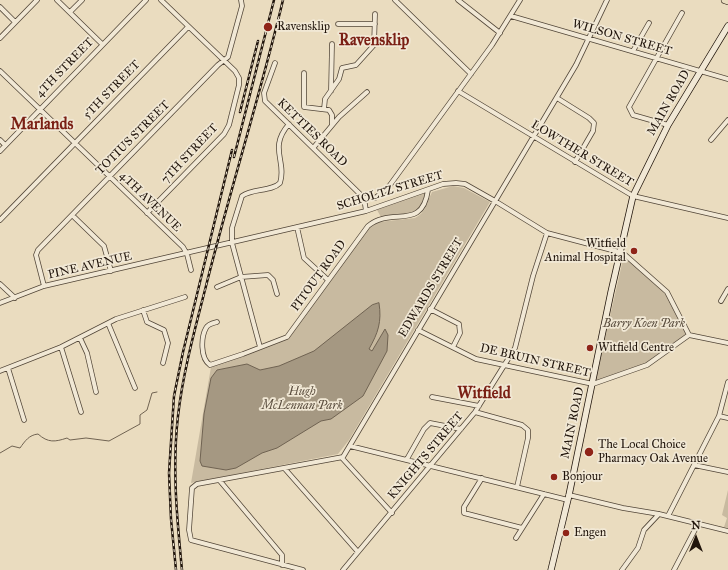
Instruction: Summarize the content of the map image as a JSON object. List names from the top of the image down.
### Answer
{
  "streets": {
    "street": [
      "WILSON STREET",
      "4TH STREET",
      "5TH STREET",
      "MAIN ROAD",
      "KETTIES ROAD",
      "TOTIUS STREET",
      "7TH STREET",
      "LOWTHER STREET",
      "SCHOLTZ STREET",
      "4TH AVENUE",
      "PINE AVENUE",
      "PITOUT ROAD",
      "EDWARDS STREET",
      "DE BRUIN STREET",
      "KNIGHTS STREET"
    ]
  },
  "crossings": [
    ["WILSON STREET", "MAIN ROAD"],
    ["WILSON STREET", "EDWARDS STREET"],
    ["4TH STREET", "4TH AVENUE"],
    ["5TH STREET", "4TH AVENUE"],
    ["MAIN ROAD", "LOWTHER STREET"],
    ["MAIN ROAD", "SCHOLTZ STREET"],
    ["MAIN ROAD", "DE BRUIN STREET"],
    ["TOTIUS STREET", "7TH STREET"],
    ["TOTIUS STREET", "4TH AVENUE"],
    ["TOTIUS STREET", "PINE AVENUE"],
    ["7TH STREET", "4TH AVENUE"],
    ["LOWTHER STREET", "EDWARDS STREET"],
    ["SCHOLTZ STREET", "4TH AVENUE"],
    ["SCHOLTZ STREET", "PINE AVENUE"],
    ["SCHOLTZ STREET", "PITOUT ROAD"],
    ["SCHOLTZ STREET", "EDWARDS STREET"],
    ["SCHOLTZ STREET", "DE BRUIN STREET"],
    ["SCHOLTZ STREET", "KNIGHTS STREET"],
    ["4TH AVENUE", "PINE AVENUE"],
    ["EDWARDS STREET", "DE BRUIN STREET"],
    ["DE BRUIN STREET", "KNIGHTS STREET"]
  ],
  "districts": ["Ravensklip", "Marlands", "Witfield"],
  "parks": ["Barry Koen Park", "Hugh McLennan Park"],
  "places": [
    "Ravensklip",
    "Witfield Animal Hospital",
    "Witfield Centre",
    "The Local Choice Pharmacy Oak Avenue",
    "Bonjour",
    "Engen"
  ],
  "north": "top"
}
